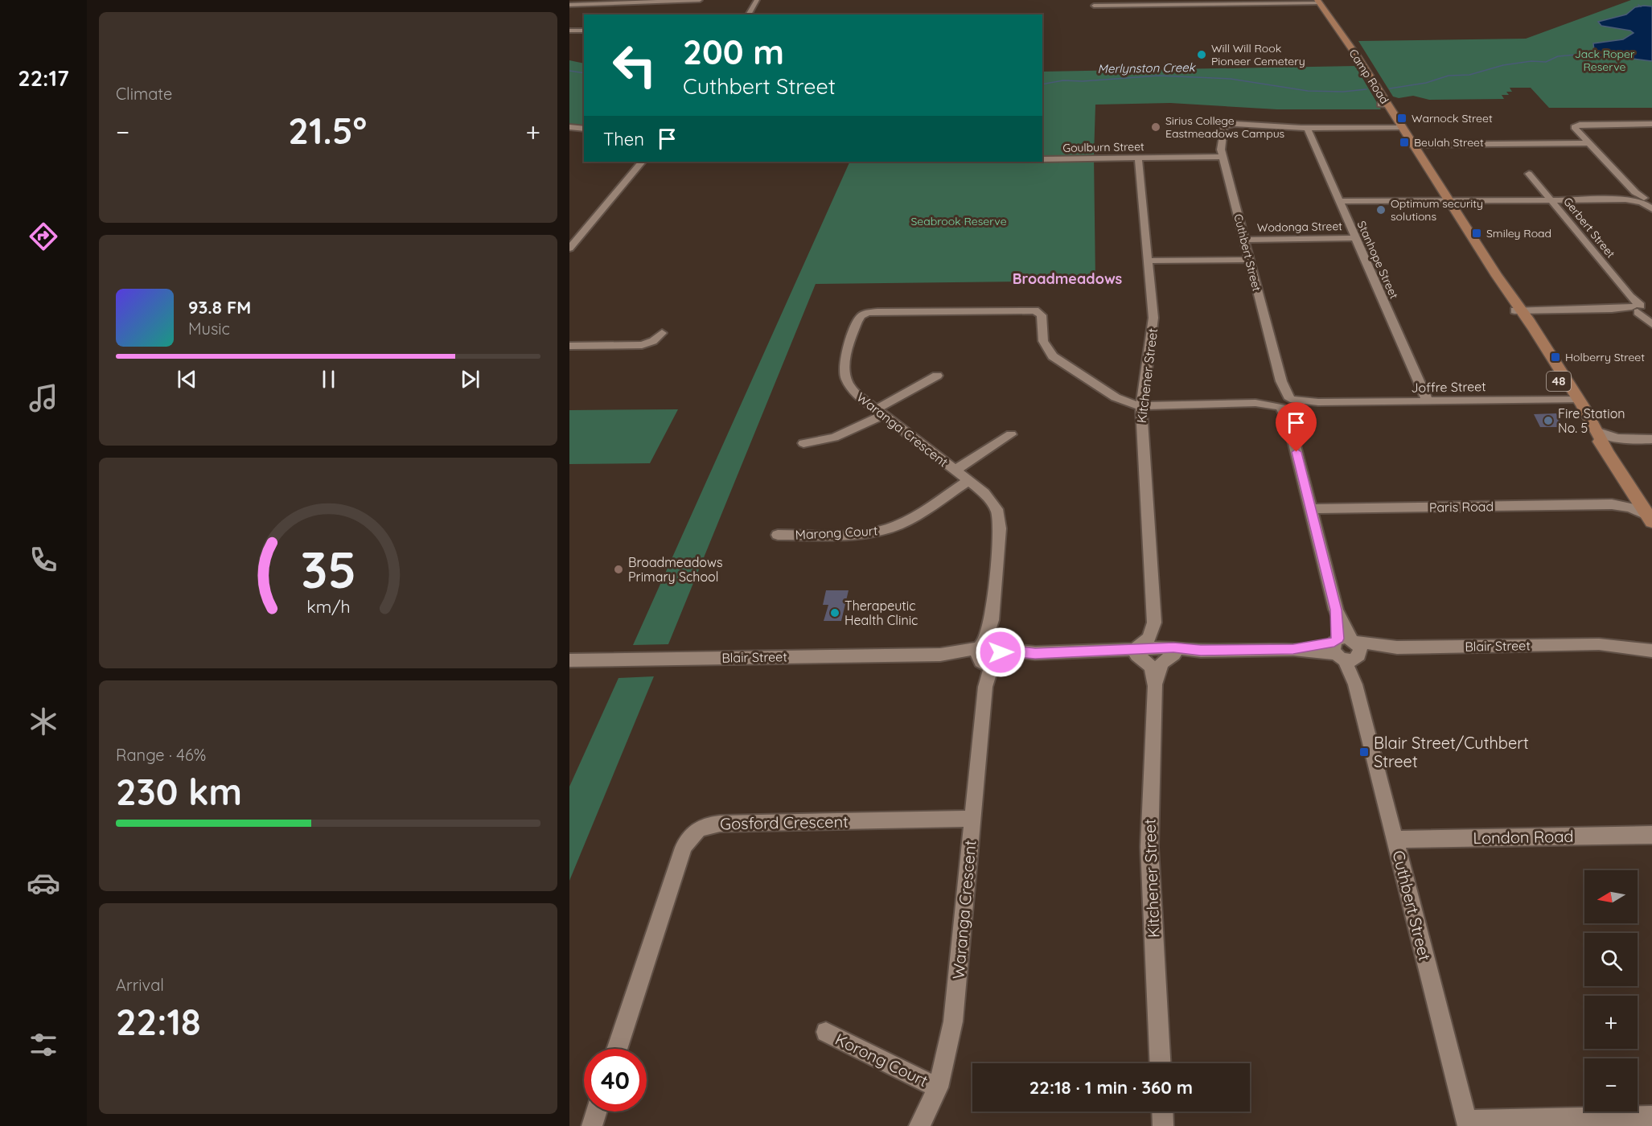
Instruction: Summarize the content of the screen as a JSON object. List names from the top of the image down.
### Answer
{
  "streets": {
    "main road": ["Camp Road", "48"],
    "street": [
      "Goulburn Street",
      "Wodonga Street",
      "Gerbert Street",
      "Cuthbert Street",
      "Stanhope Street",
      "Kitchener Street",
      "Joffre Street",
      "Waranga Crescent",
      "Paris Road",
      "Marong Court",
      "Blair Street",
      "Gosford Crescent",
      "London Road",
      "Korong Court"
    ]
  },
  "crossings": [
    ["Camp Road", "Joffre Street"],
    ["Camp Road", "Paris Road"],
    ["Goulburn Street", "Cuthbert Street"],
    ["Goulburn Street", "Kitchener Street"],
    ["Wodonga Street", "Cuthbert Street"],
    ["Wodonga Street", "Stanhope Street"],
    ["Cuthbert Street", "Stanhope Street"],
    ["Cuthbert Street", "Joffre Street"],
    ["Cuthbert Street", "Paris Road"],
    ["Cuthbert Street", "Blair Street"],
    ["Cuthbert Street", "London Road"],
    ["Stanhope Street", "Joffre Street"],
    ["Kitchener Street", "Joffre Street"],
    ["Kitchener Street", "Waranga Crescent"],
    ["Joffre Street", "Waranga Crescent"],
    ["Waranga Crescent", "Marong Court"],
    ["Waranga Crescent", "Blair Street"],
    ["Waranga Crescent", "Gosford Crescent"],
    ["Waranga Crescent", "Korong Court"]
  ],
  "districts": ["Broadmeadows"],
  "water": ["Merlynston Creek"],
  "parks": ["Jack Roper Reserve", "Seabrook Reserve"],
  "places": {
    "other": [
      "Will Will Rook Pioneer Cemetery",
      "Sirius College Eastmeadows Campus",
      "Optimum security solutions",
      "Fire Station No. 5",
      "Broadmeadows Primary School",
      "Therapeutic Health Clinic"
    ],
    "transit": [
      "Warnock Street",
      "Beulah Street",
      "Smiley Road",
      "Holberry Street",
      "Blair Street/Cuthbert Street"
    ]
  },
  "north": "left",
  "page": {
    "tabs": "22:17",
    "tile": [
      "Climate",
      ["Range · 46%", "230 km"],
      ["Arrival", "22:18"]
    ],
    "turn": ["200 m", "Cuthbert Street"],
    "heat": ["−", "21.5°", "+"],
    "then": "Then",
    "song": ["93.8 FM", "Music"],
    "map_buttons": ["+", "−"],
    "limit": "40",
    "trip": "22:18 · 1 min · 360 m",
    "gauge": ["35", "km/h"]
  }
}
